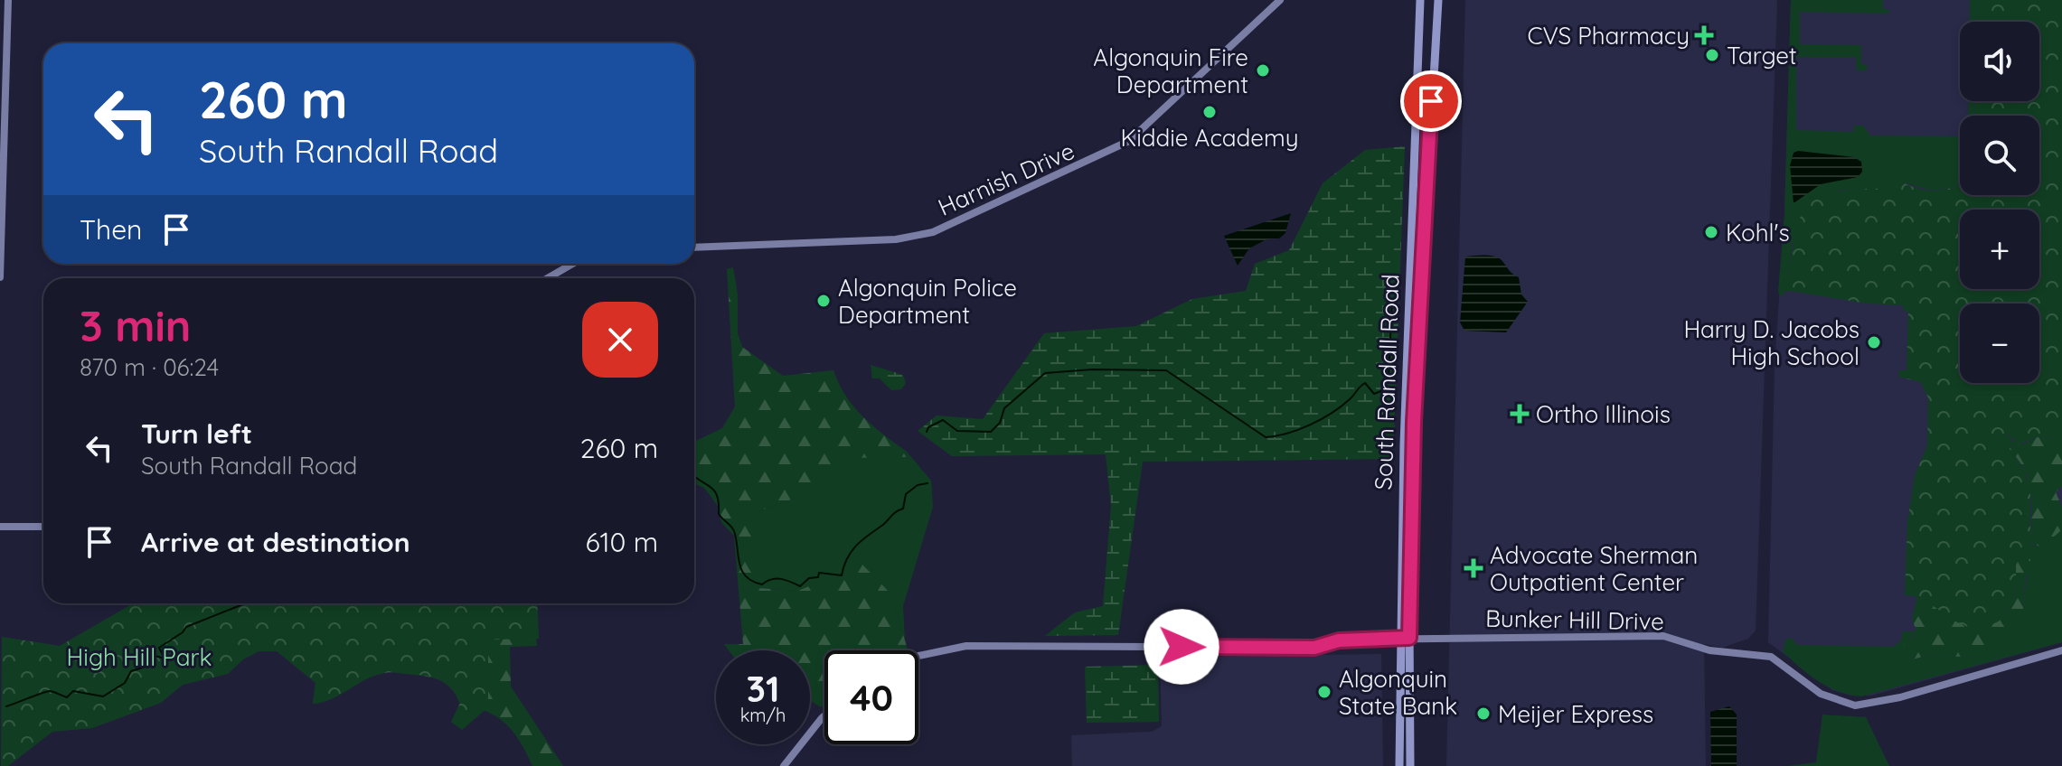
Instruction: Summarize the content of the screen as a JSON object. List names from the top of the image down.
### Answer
{
  "streets": {
    "main road": ["South Randall Road"],
    "street": ["Harnish Drive", "Bunker Hill Drive"]
  },
  "crossings": [
    ["South Randall Road", "Bunker Hill Drive"]
  ],
  "parks": ["High Hill Park"],
  "places": {
    "health": ["CVS Pharmacy", "Ortho Illinois", "Advocate Sherman Outpatient Center"],
    "other": [
      "Target",
      "Algonquin Fire Department",
      "Kiddie Academy",
      "Kohl's",
      "Algonquin Police Department",
      "Harry D. Jacobs High School",
      "Algonquin State Bank",
      "Meijer Express"
    ]
  },
  "page": {
    "map_buttons": ["+", "−"],
    "turn": ["260 m", "South Randall Road"],
    "then": "Then",
    "heading": ["3 min", "870 m · 06:24"],
    "list": [
      {
        "name": "Turn left",
        "note": "South Randall Road",
        "value": "260 m"
      },
      {
        "name": "Arrive at destination",
        "value": "610 m"
      }
    ],
    "speed": "31 km/h",
    "limit": "40"
  }
}
